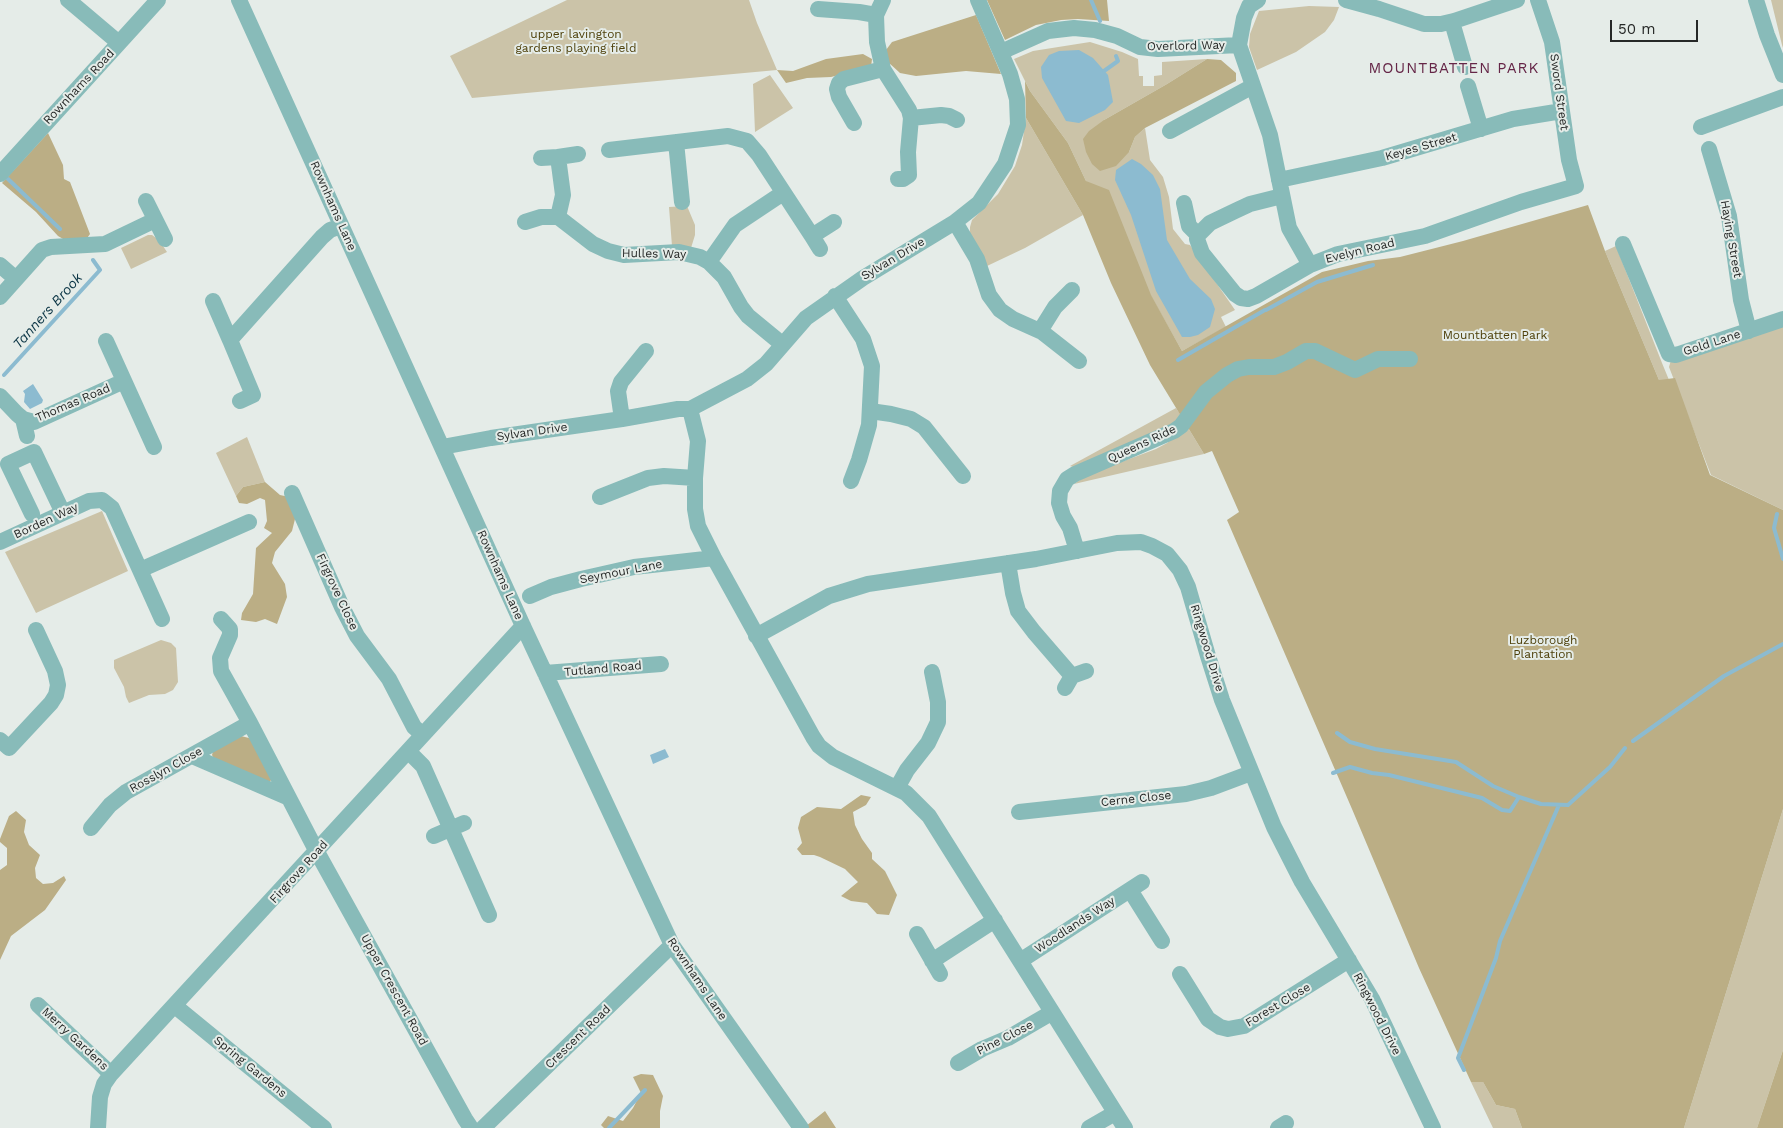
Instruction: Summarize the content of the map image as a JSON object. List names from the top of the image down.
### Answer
{
  "streets": {
    "street": [
      "Overlord Way",
      "Rownhams Road",
      "Sword Street",
      "Keyes Street",
      "Rownhams Lane",
      "Haying Street",
      "Evelyn Road",
      "Hulles Way",
      "Sylvan Drive",
      "Gold Lane",
      "Thomas Road",
      "Queens Ride",
      "Borden Way",
      "Seymour Lane",
      "Firgrove Close",
      "Ringwood Drive",
      "Tutland Road",
      "Rosslyn Close",
      "Cerne Close",
      "Firgrove Road",
      "Woodlands Way",
      "Upper Crescent Road",
      "Forest Close",
      "Crescent Road",
      "Pine Close",
      "Merry Gardens",
      "Spring Gardens"
    ]
  },
  "crossings": [
    ["Overlord Way", "Evelyn Road"],
    ["Overlord Way", "Sylvan Drive"],
    ["Sword Street", "Keyes Street"],
    ["Sword Street", "Evelyn Road"],
    ["Keyes Street", "Evelyn Road"],
    ["Rownhams Lane", "Sylvan Drive"],
    ["Rownhams Lane", "Tutland Road"],
    ["Rownhams Lane", "Firgrove Road"],
    ["Rownhams Lane", "Crescent Road"],
    ["Haying Street", "Gold Lane"],
    ["Hulles Way", "Sylvan Drive"],
    ["Queens Ride", "Ringwood Drive"],
    ["Firgrove Close", "Firgrove Road"],
    ["Ringwood Drive", "Cerne Close"],
    ["Ringwood Drive", "Forest Close"],
    ["Firgrove Road", "Upper Crescent Road"],
    ["Firgrove Road", "Merry Gardens"],
    ["Firgrove Road", "Spring Gardens"]
  ],
  "districts": ["MOUNTBATTEN PARK"],
  "water": ["Tanners Brook"],
  "parks": ["upper lavington gardens playing field", "Mountbatten Park", "Luzborough Plantation"],
  "scale_bar": "50 m"
}
